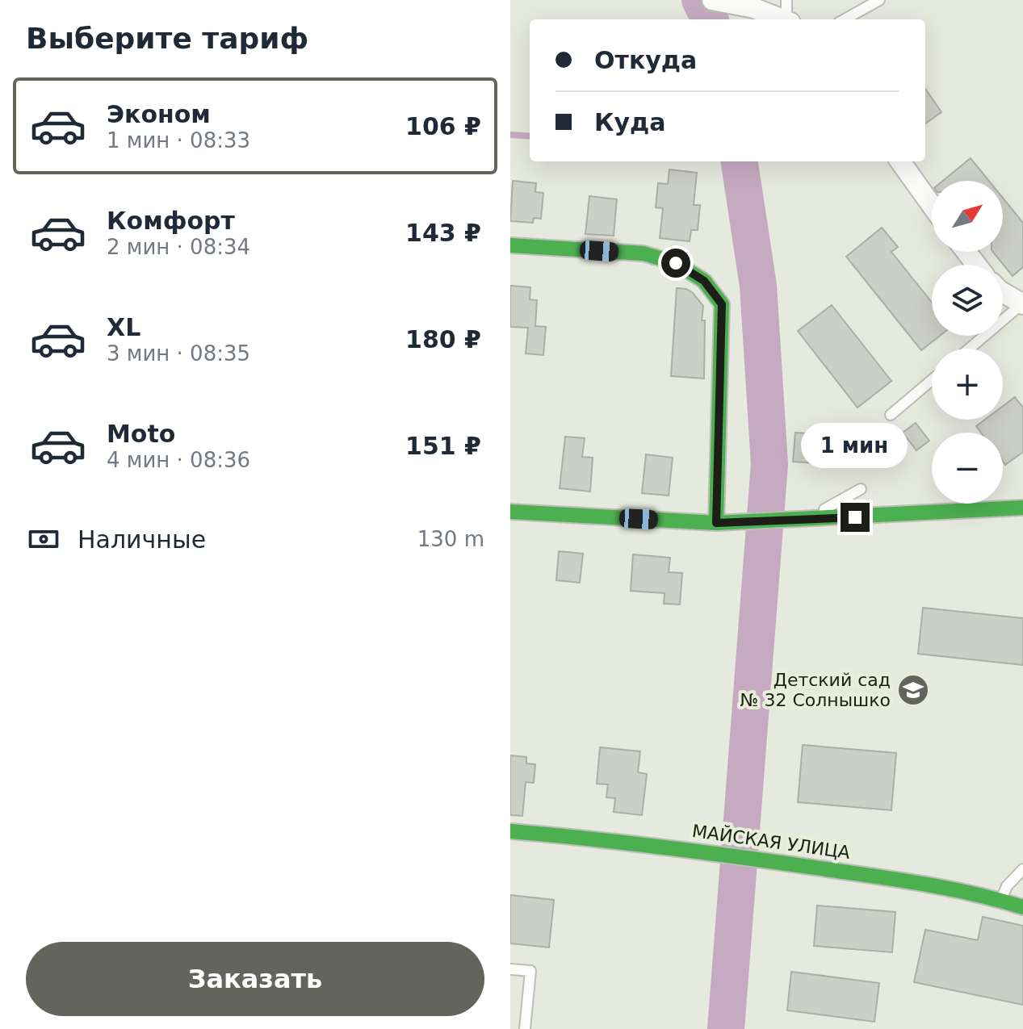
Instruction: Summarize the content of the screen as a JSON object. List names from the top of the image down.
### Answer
{
  "streets": {
    "street": ["МАЙСКАЯ УЛИЦА"]
  },
  "places": {
    "school or university": ["Детский сад № 32 Солнышко"]
  },
  "north": "top right",
  "page": {
    "heading": "Выберите тариф",
    "banner": ["Откуда", "Куда"],
    "list": [
      {
        "name": "Эконом",
        "note": "1 мин · 08:33",
        "value": "106 ₽"
      },
      {
        "name": "Комфорт",
        "note": "2 мин · 08:34",
        "value": "143 ₽"
      },
      {
        "name": "XL",
        "note": "3 мин · 08:35",
        "value": "180 ₽"
      },
      {
        "name": "Moto",
        "note": "4 мин · 08:36",
        "value": "151 ₽"
      }
    ],
    "map_buttons": ["+", "−"],
    "bubble": "1 мин",
    "pay": ["Наличные", "130 m"],
    "buttons": "Заказать"
  }
}
